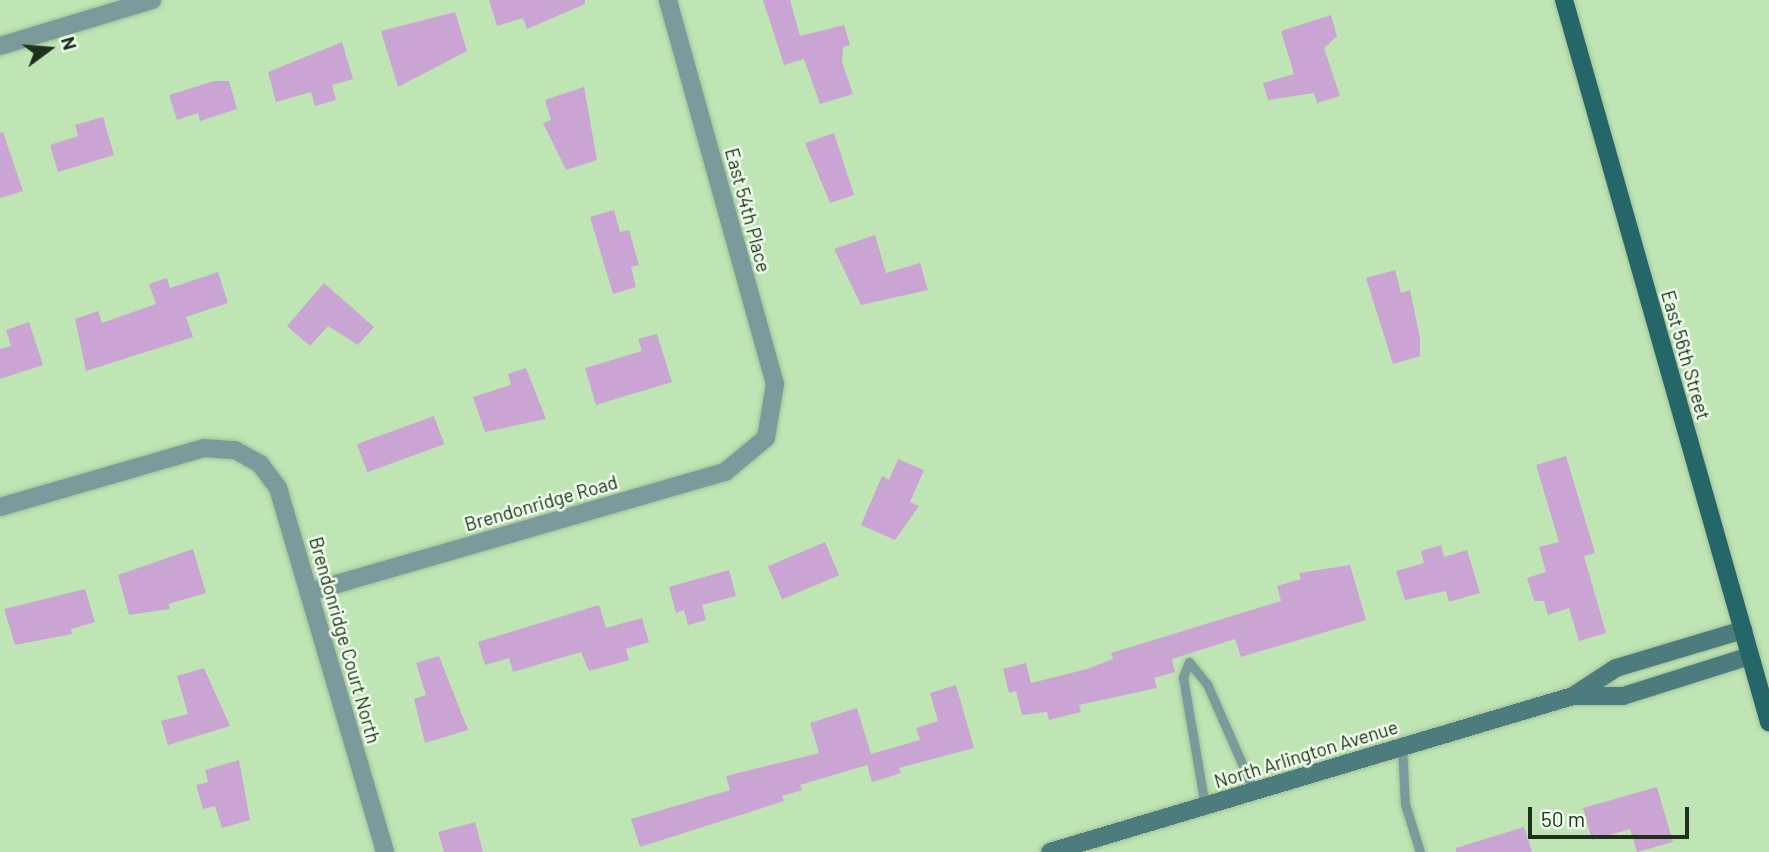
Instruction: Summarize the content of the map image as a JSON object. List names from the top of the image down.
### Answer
{
  "streets": {
    "main road": ["East 56th Street", "North Arlington Avenue"],
    "street": ["East 54th Place", "Brendonridge Road", "Brendonridge Court North"]
  },
  "crossings": [
    ["East 54th Place", "Brendonridge Road"],
    ["East 56th Street", "North Arlington Avenue"],
    ["Brendonridge Road", "Brendonridge Court North"]
  ],
  "scale_bar": "50 m",
  "north": "right"
}
